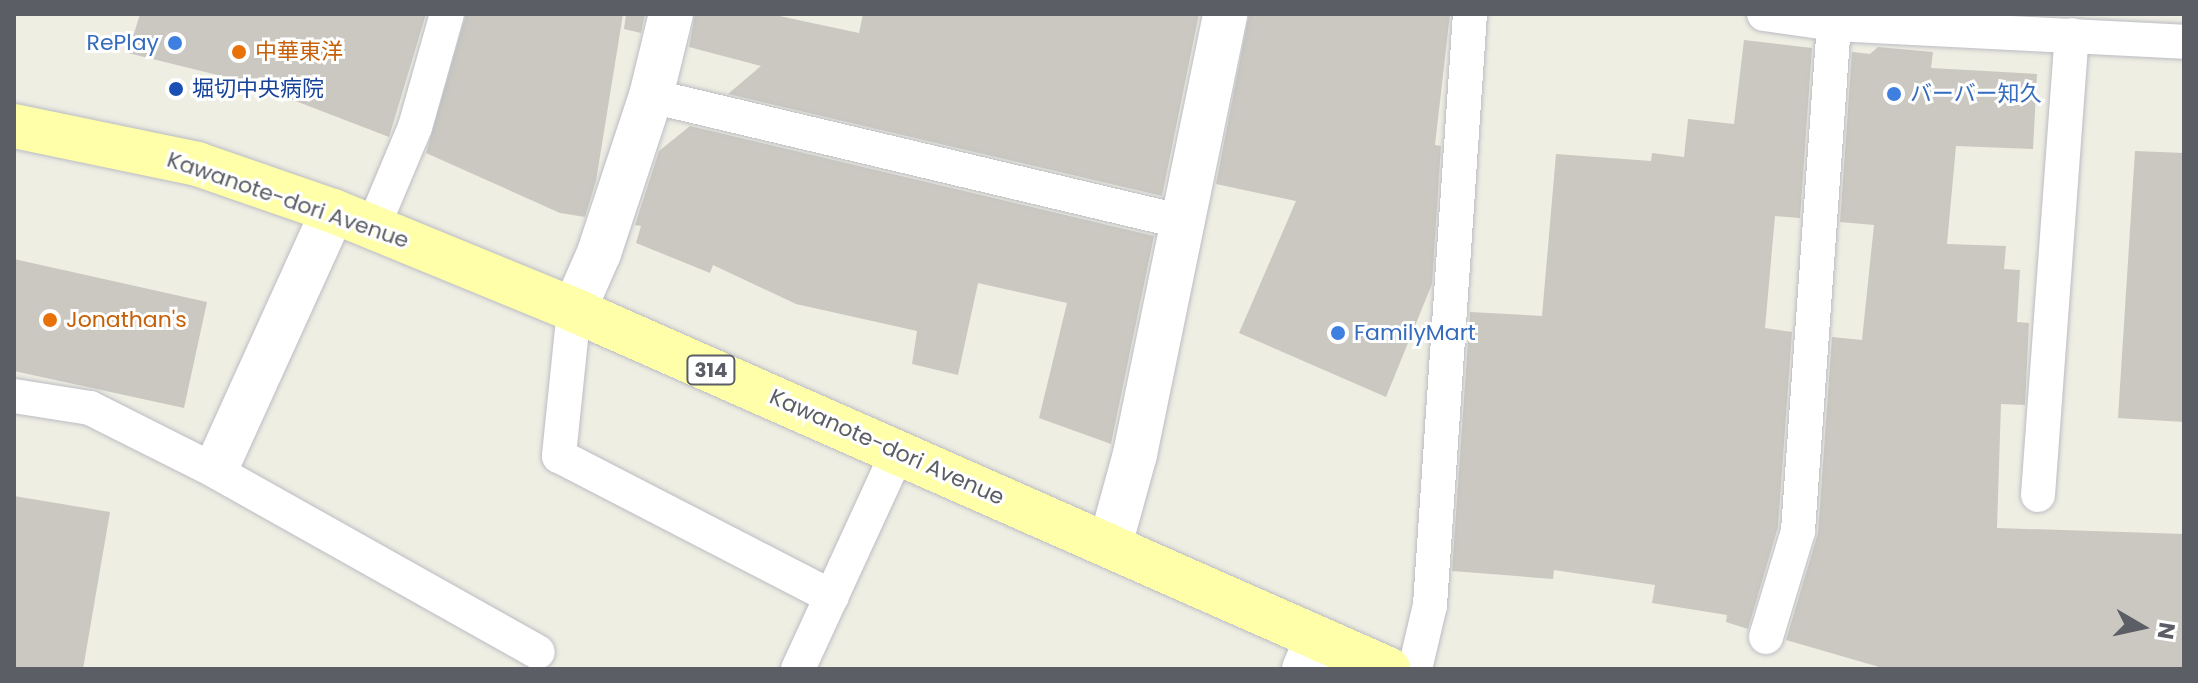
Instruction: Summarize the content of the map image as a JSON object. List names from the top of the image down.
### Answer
{
  "streets": {
    "main road": ["Kawanote-dori Avenue", "314"]
  },
  "places": [
    "RePlay",
    "中華東洋",
    "堀切中央病院",
    "バーバー知久",
    "Jonathan's",
    "FamilyMart"
  ],
  "north": "right"
}
